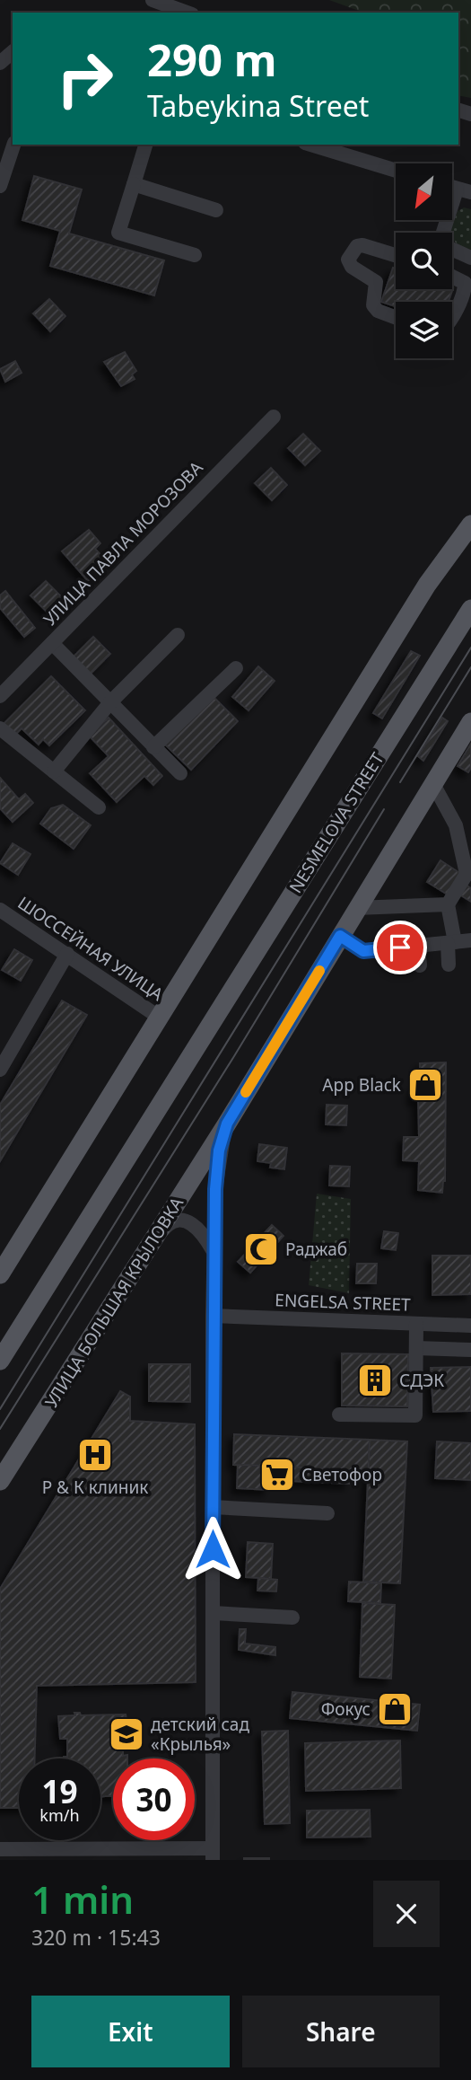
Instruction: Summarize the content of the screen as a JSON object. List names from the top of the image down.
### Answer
{
  "streets": {
    "main road": ["NESMELOVA STREET", "УЛИЦА БОЛЬШАЯ КРЫЛОВКА"],
    "street": ["УЛИЦА ПАВЛА МОРОЗОВА", "ШОССЕЙНАЯ УЛИЦА", "ENGELSA STREET"]
  },
  "places": {
    "shop": ["App Black", "Фокус"],
    "mosque": ["Раджаб"],
    "building": ["СДЭК"],
    "hospital": ["Р & К клиник"],
    "supermarket": ["Светофор"],
    "school or university": ["детский сад «Крылья»"]
  },
  "north": "bottom left",
  "page": {
    "turn": ["290 m", "Tabeykina Street"],
    "speed": "19 km/h",
    "limit": "30",
    "heading": ["1 min", "320 m · 15:43"],
    "buttons": ["Exit", "Share"]
  }
}
